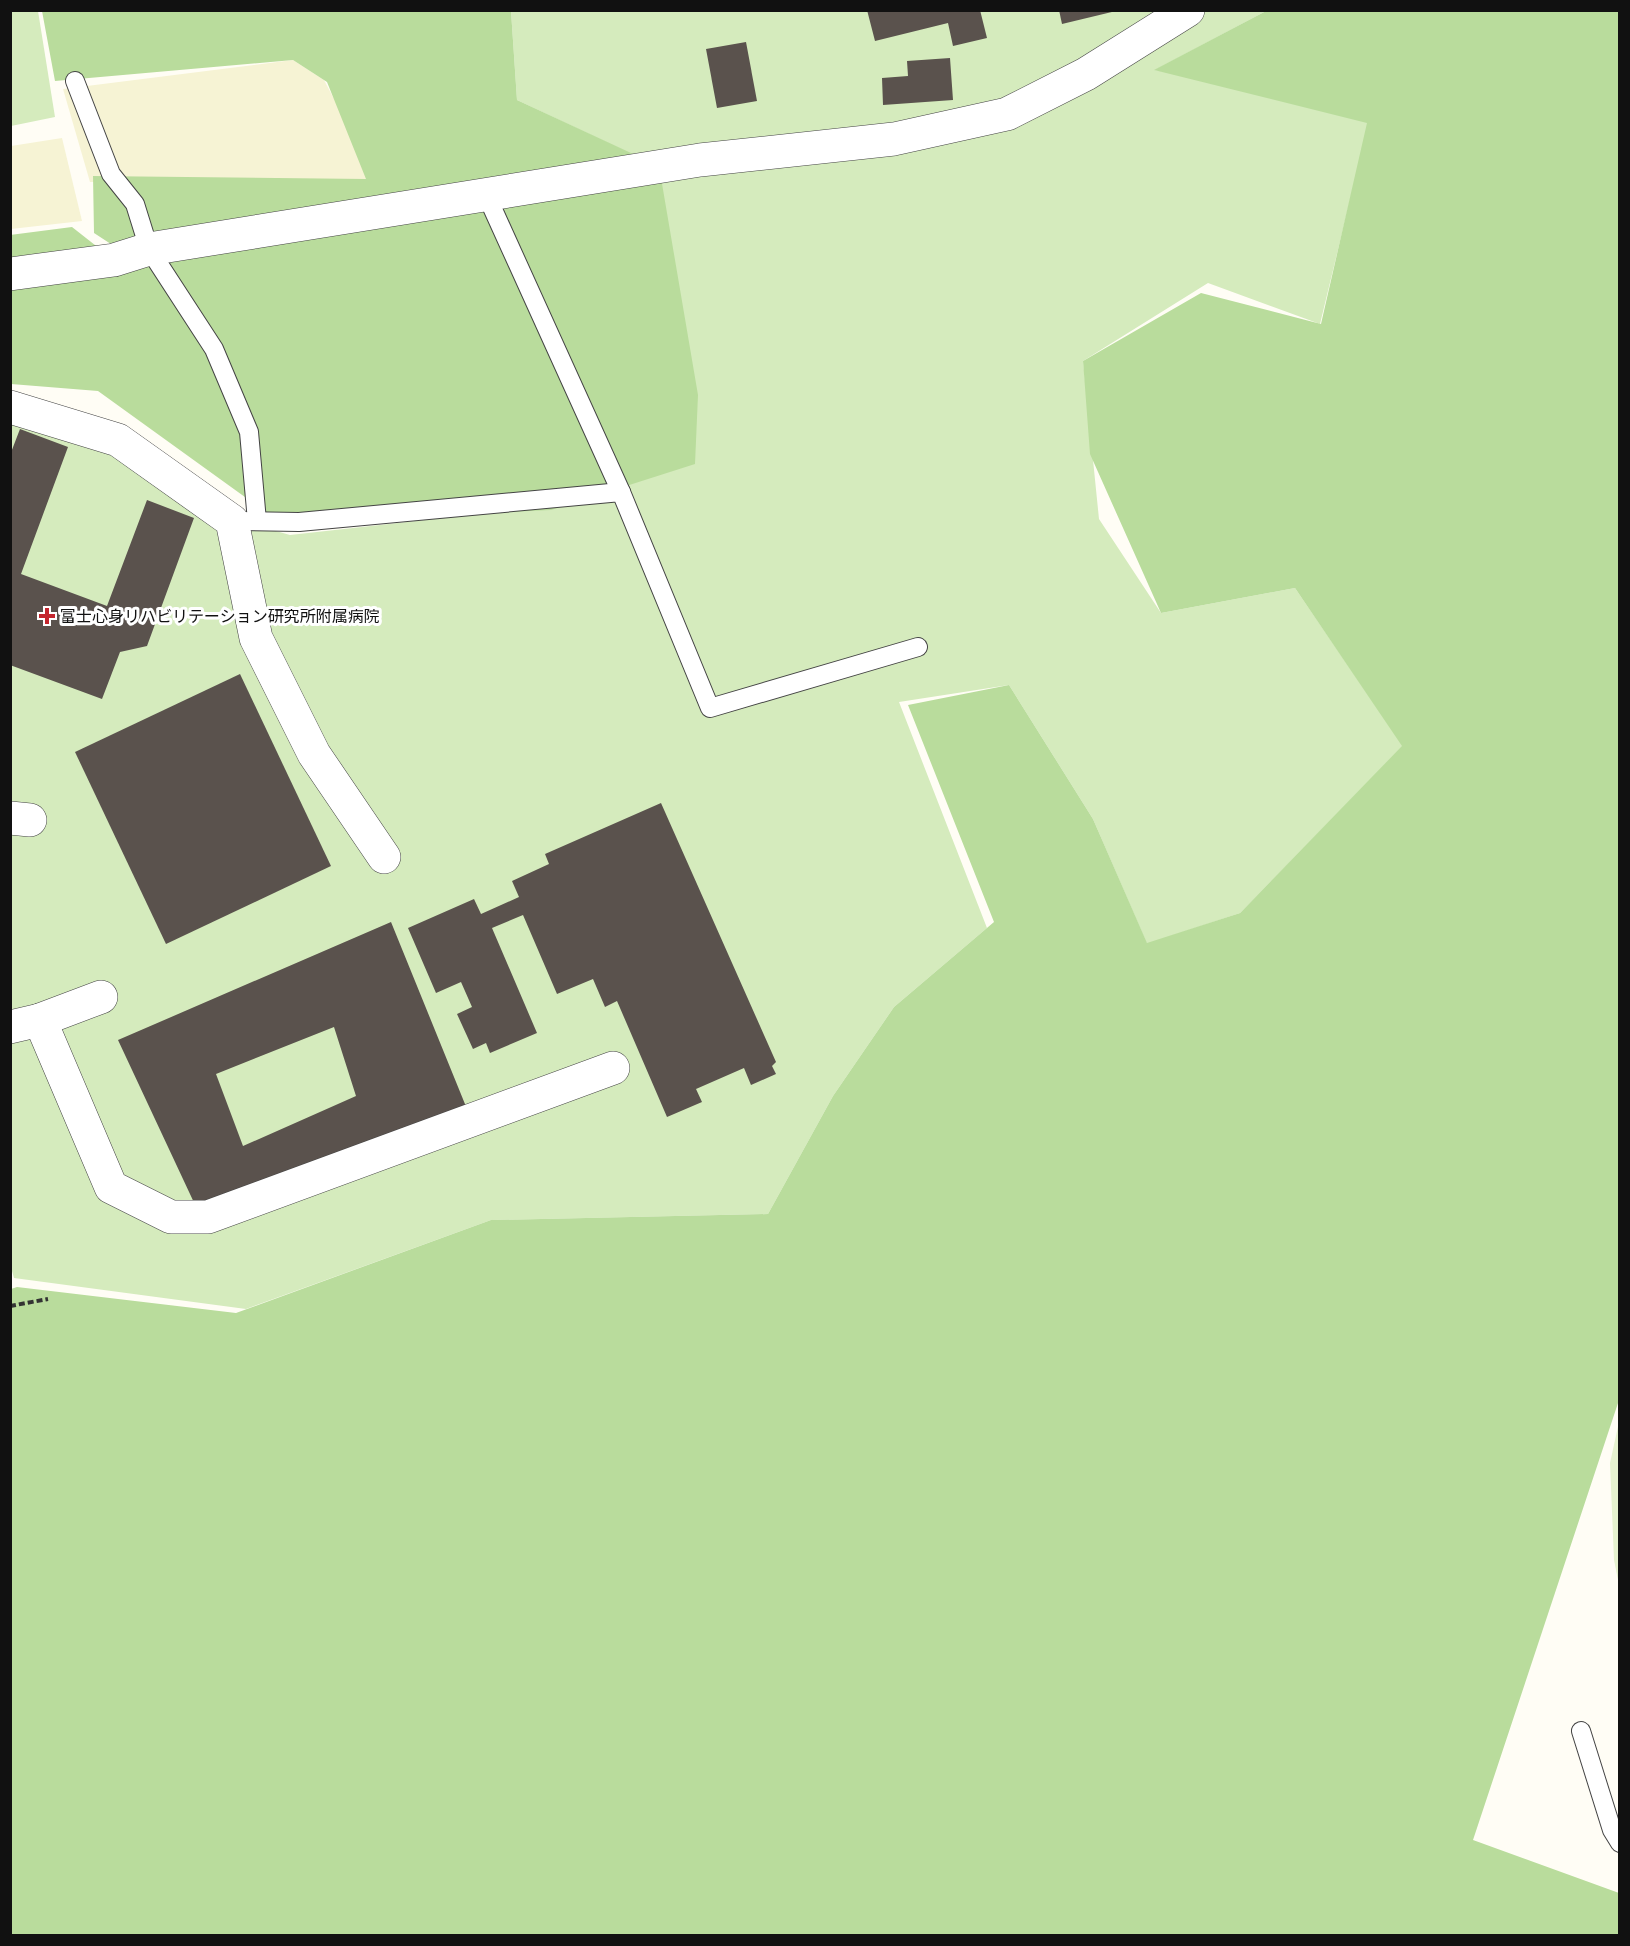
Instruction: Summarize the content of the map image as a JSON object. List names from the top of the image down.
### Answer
{
  "places": {
    "health": ["富士心身リハビリテーション研究所附属病院"]
  }
}
